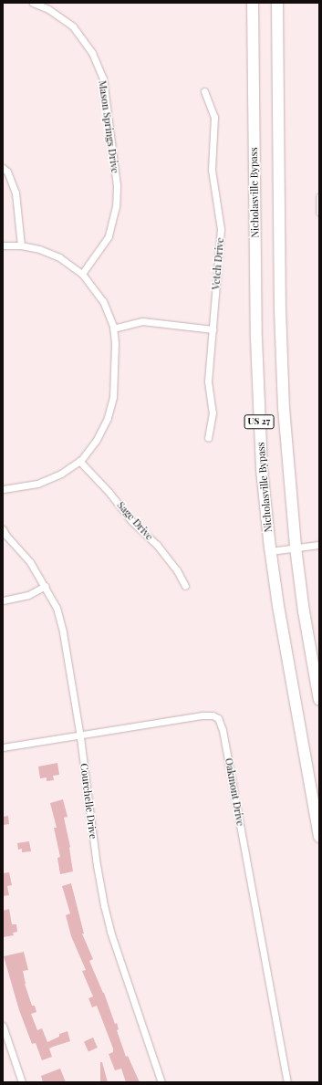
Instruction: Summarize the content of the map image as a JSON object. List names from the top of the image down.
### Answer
{
  "streets": {
    "highway": ["Nicholasville Bypass", "US 27"],
    "street": [
      "Mason Springs Drive",
      "Vetch Drive",
      "Sage Drive",
      "Oakmont Drive",
      "Courchelle Drive"
    ]
  },
  "crossings": [
    ["Oakmont Drive", "Courchelle Drive"]
  ]
}
